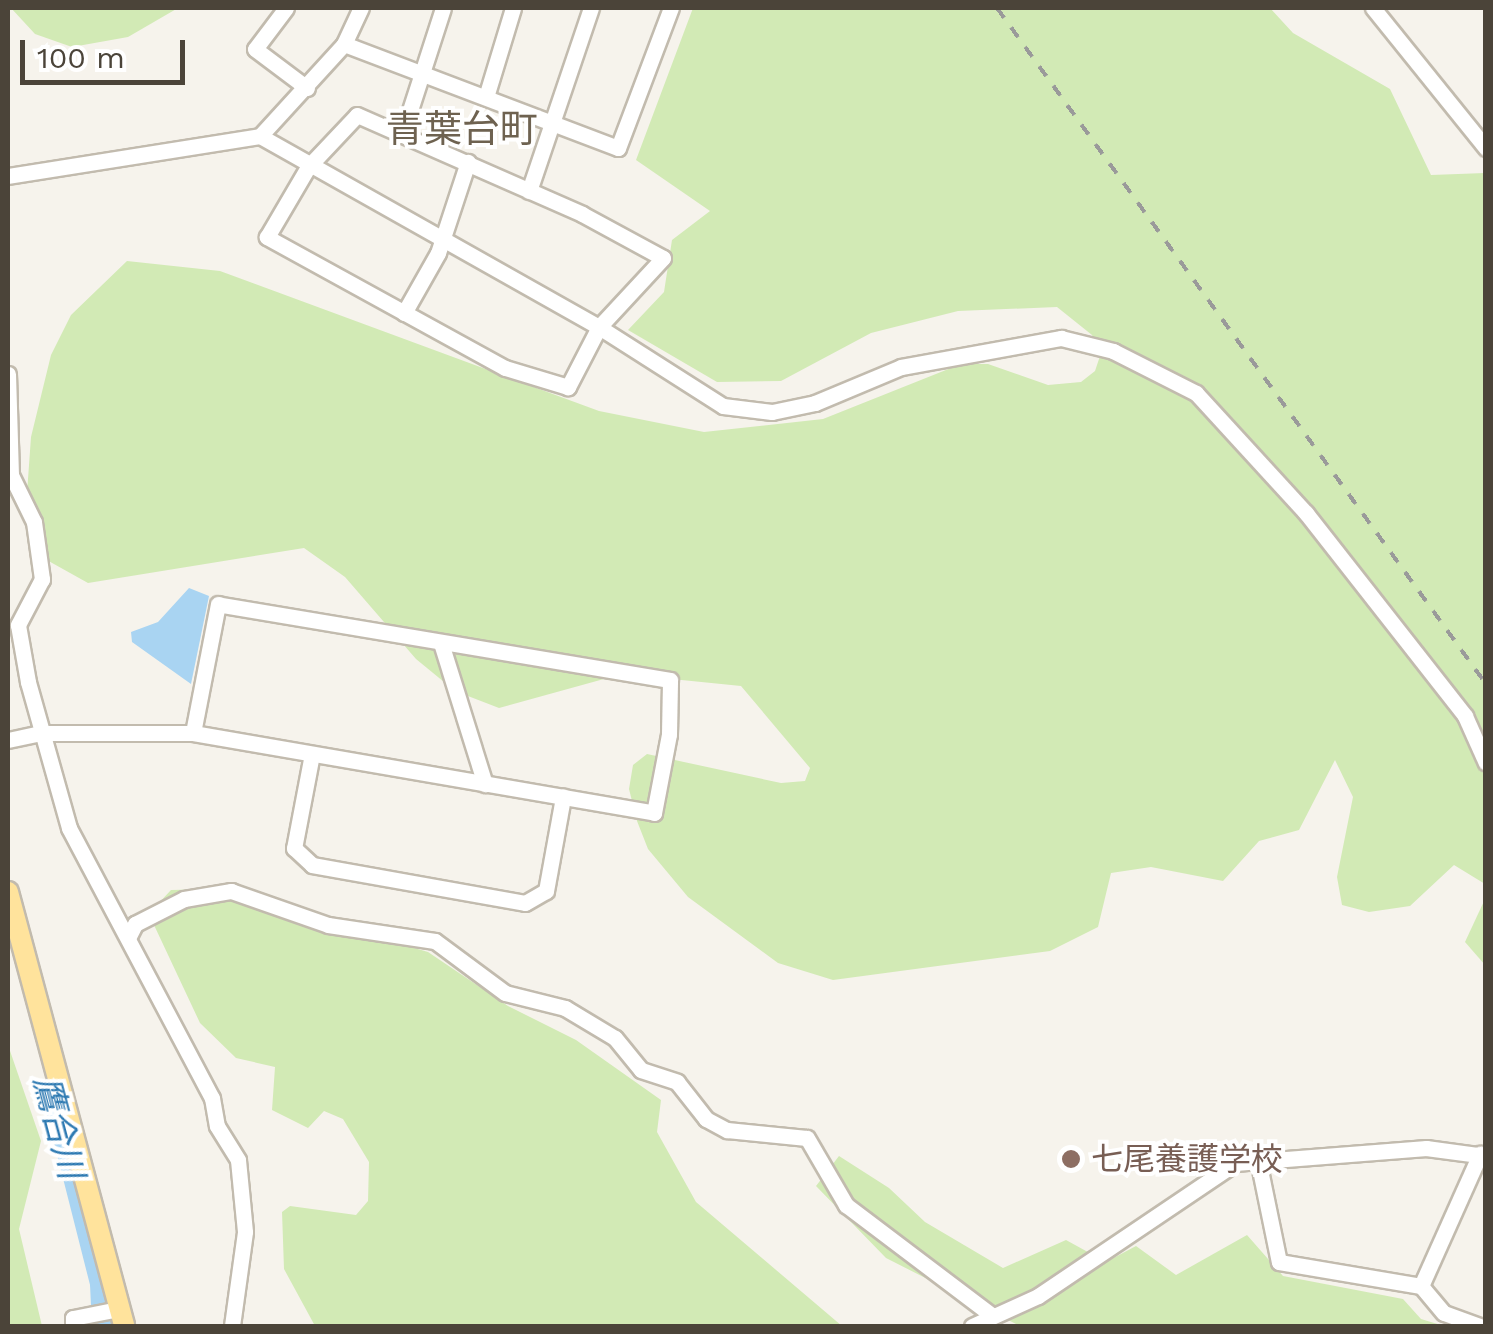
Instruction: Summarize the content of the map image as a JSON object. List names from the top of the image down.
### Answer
{
  "districts": ["青葉台町"],
  "water": ["鷹合川"],
  "places": ["七尾養護学校"],
  "scale_bar": "100 m"
}
